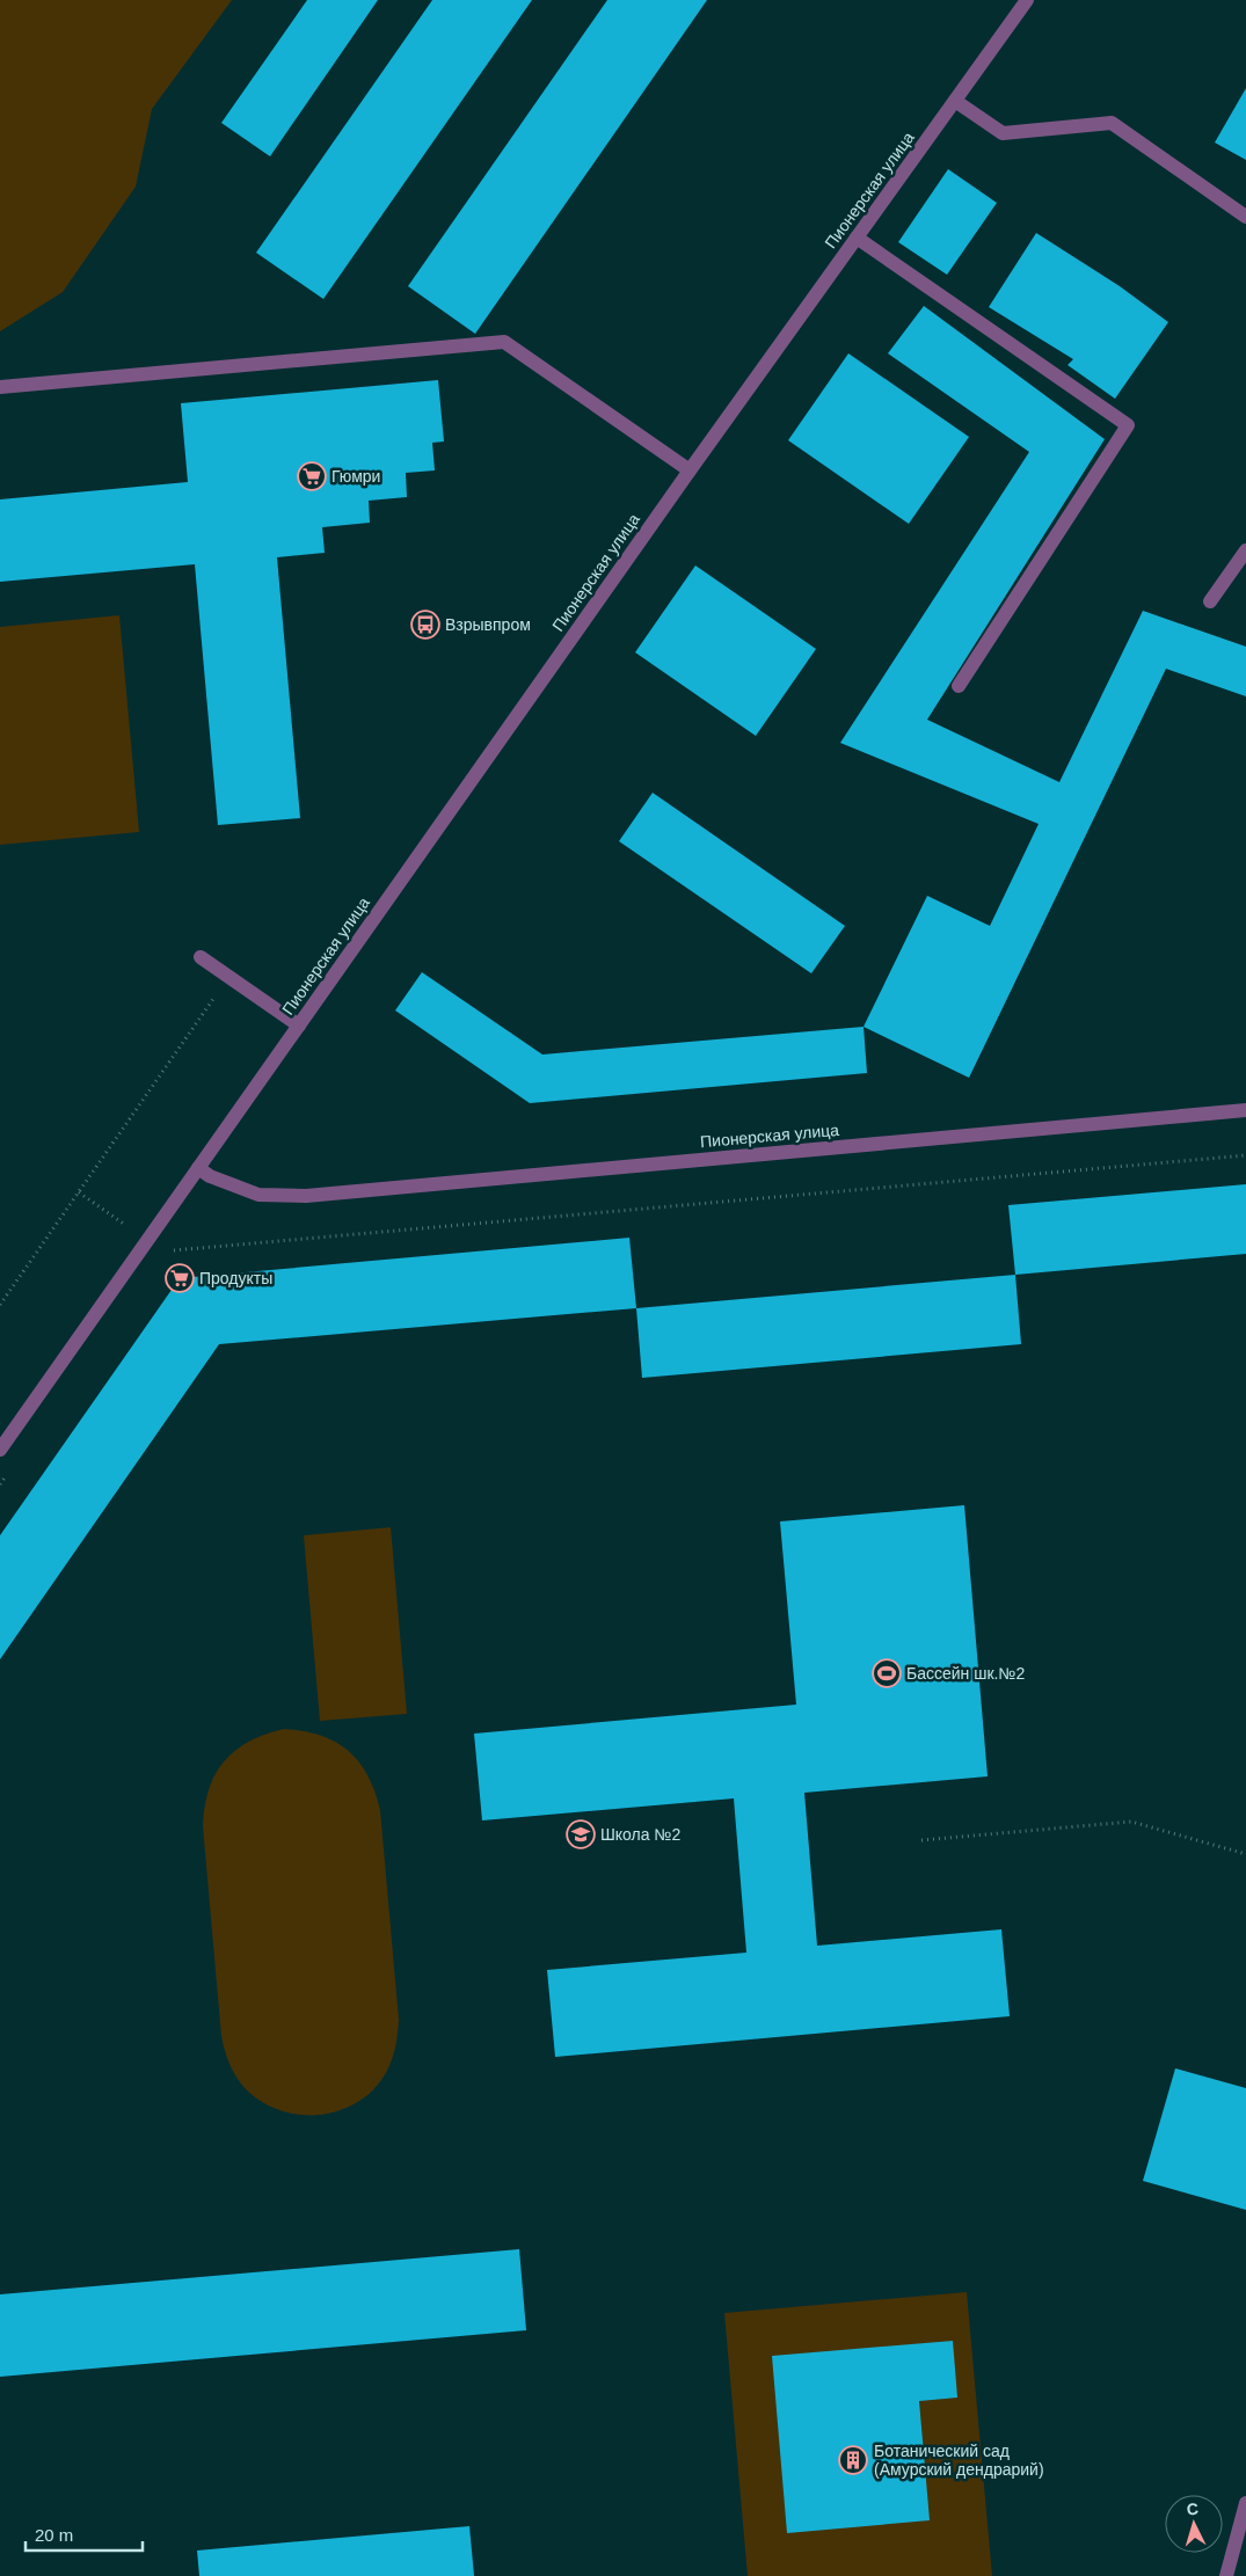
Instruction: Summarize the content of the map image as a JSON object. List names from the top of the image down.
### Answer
{
  "streets": {
    "street": ["Пионерская улица"]
  },
  "places": {
    "supermarket": ["Гюмри", "Продукты"],
    "bus stop": ["Взрывпром"],
    "sports": ["Бассейн шк.№2"],
    "school or university": ["Школа №2"],
    "building": ["Ботанический сад (Амурский дендрарий)"]
  },
  "scale_bar": "20 m",
  "north": "top"
}
